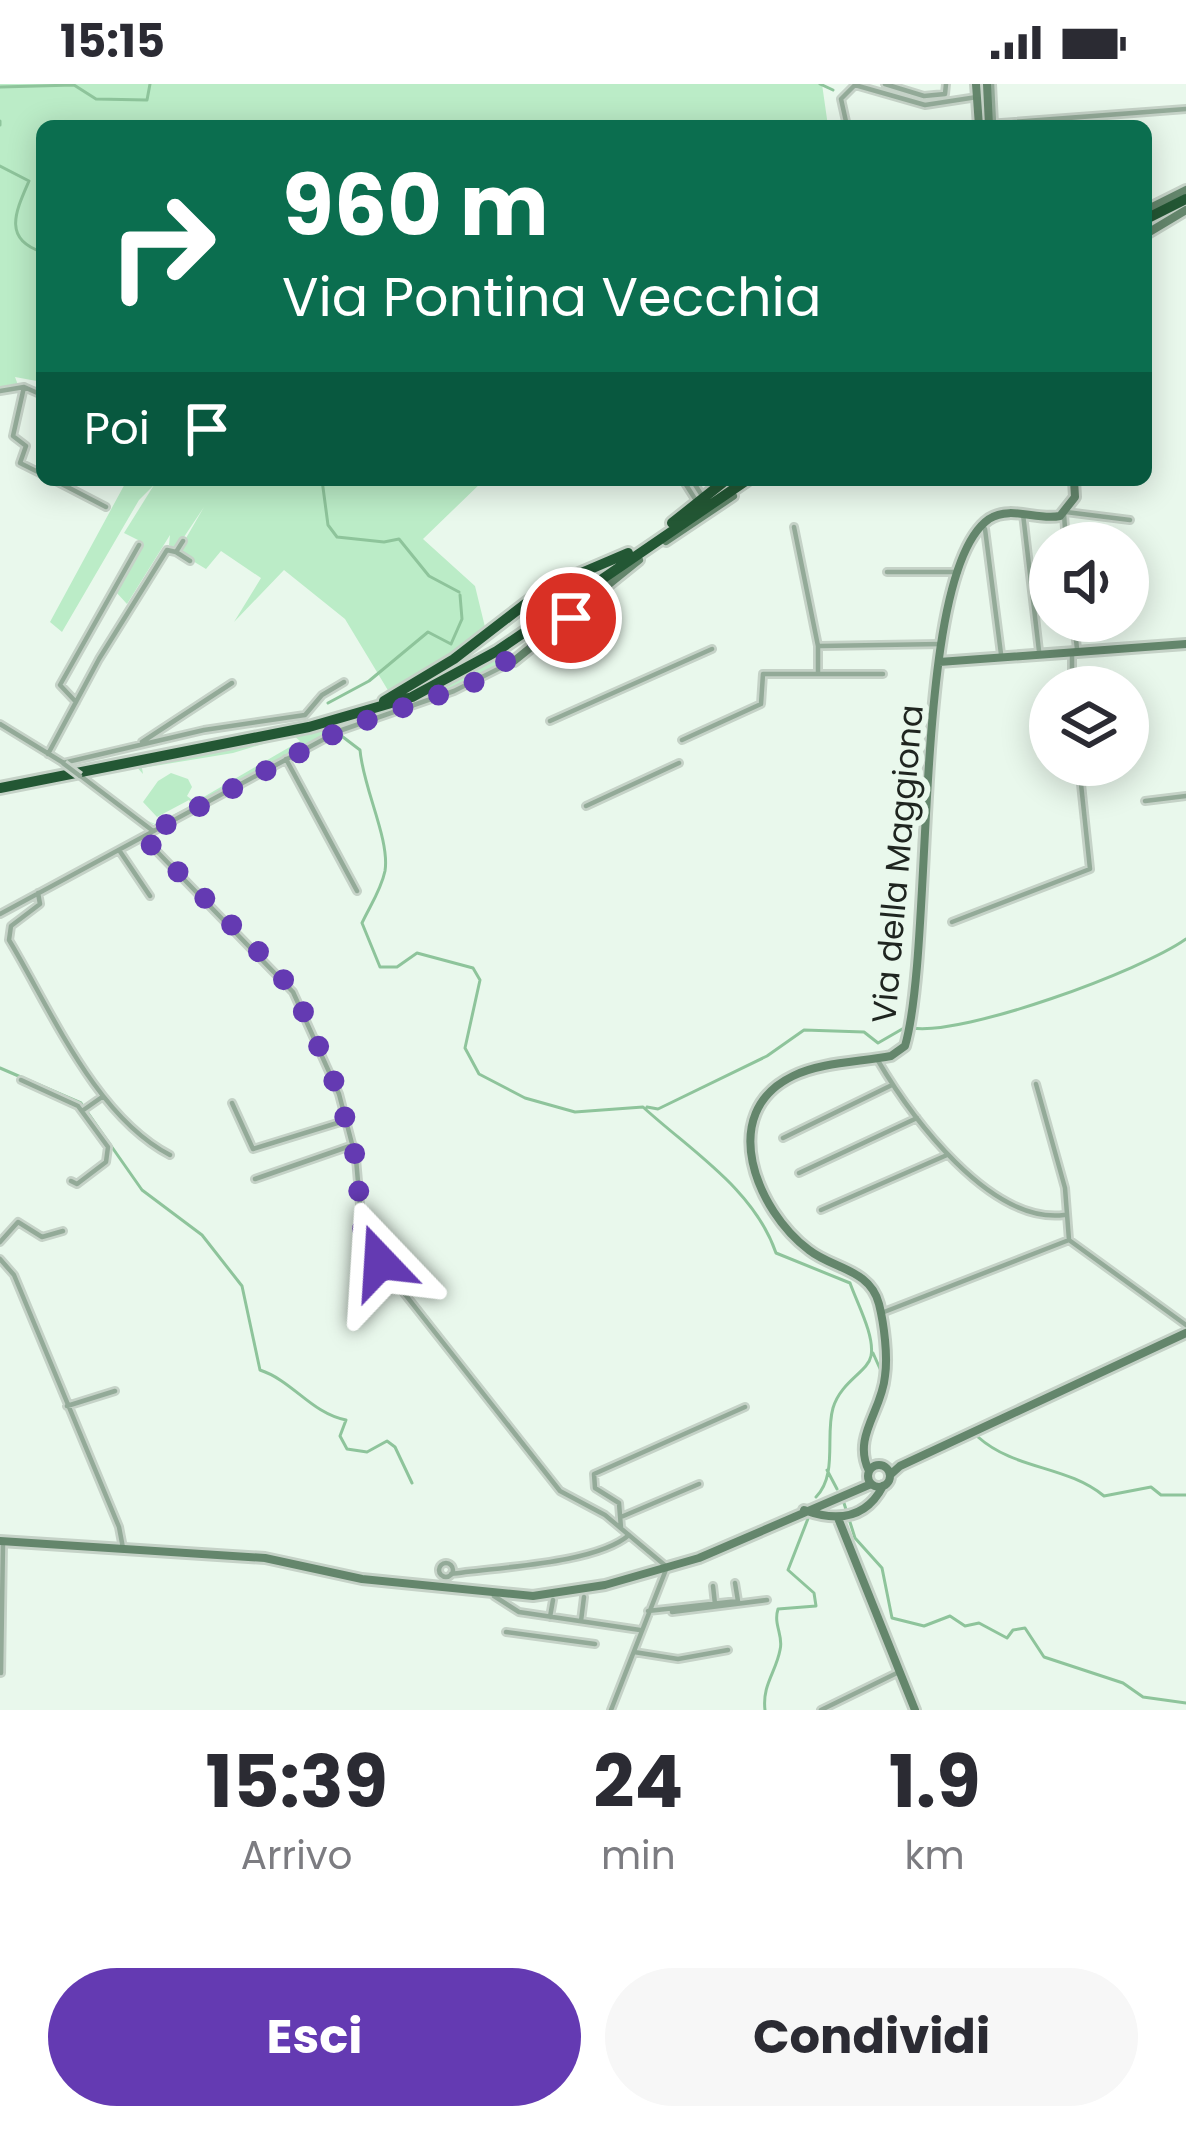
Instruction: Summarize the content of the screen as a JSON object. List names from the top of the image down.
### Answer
{
  "streets": {
    "street": ["Via della Maggiona"]
  },
  "page": {
    "status": "15:15",
    "turn": ["960 m", "Via Pontina Vecchia"],
    "then": "Poi",
    "eta": [
      "15:39",
      "Arrivo",
      "24",
      "min",
      "1.9",
      "km"
    ],
    "buttons": ["Esci", "Condividi"]
  }
}
